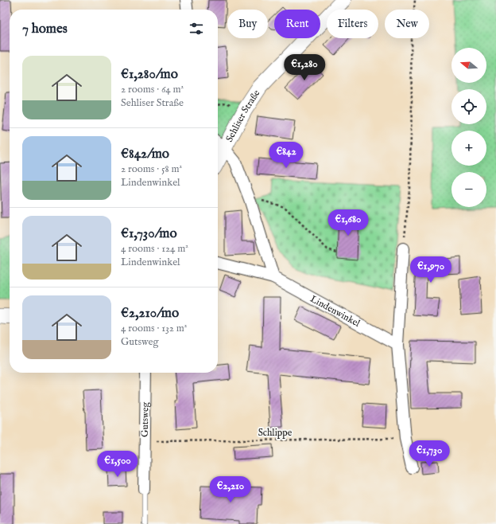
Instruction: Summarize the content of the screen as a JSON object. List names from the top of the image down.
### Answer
{
  "streets": {
    "street": ["Sehliser Straße", "Lindenwinkel", "Gutsweg"],
    "path": ["Schlippe"]
  },
  "crossings": [
    ["Gutsweg", "Schlippe"]
  ],
  "north": "left",
  "page": {
    "chip": [
      "Buy",
      "Rent",
      "Filters",
      "New"
    ],
    "heading": "7 homes",
    "map_buttons": ["+", "−"],
    "list": [
      {
        "name": "€1,280/mo",
        "note": "2 rooms · 64 m² · Sehliser Straße"
      },
      {
        "name": "€842/mo",
        "note": "2 rooms · 58 m² · Lindenwinkel"
      },
      {
        "name": "€1,730/mo",
        "note": "4 rooms · 124 m² · Lindenwinkel"
      },
      {
        "name": "€2,210/mo",
        "note": "4 rooms · 132 m² · Gutsweg"
      }
    ],
    "price": [
      "€1,280",
      "€842",
      "€1,680",
      "€1,970",
      "€1,730",
      "€1,500",
      "€2,210"
    ]
  }
}
